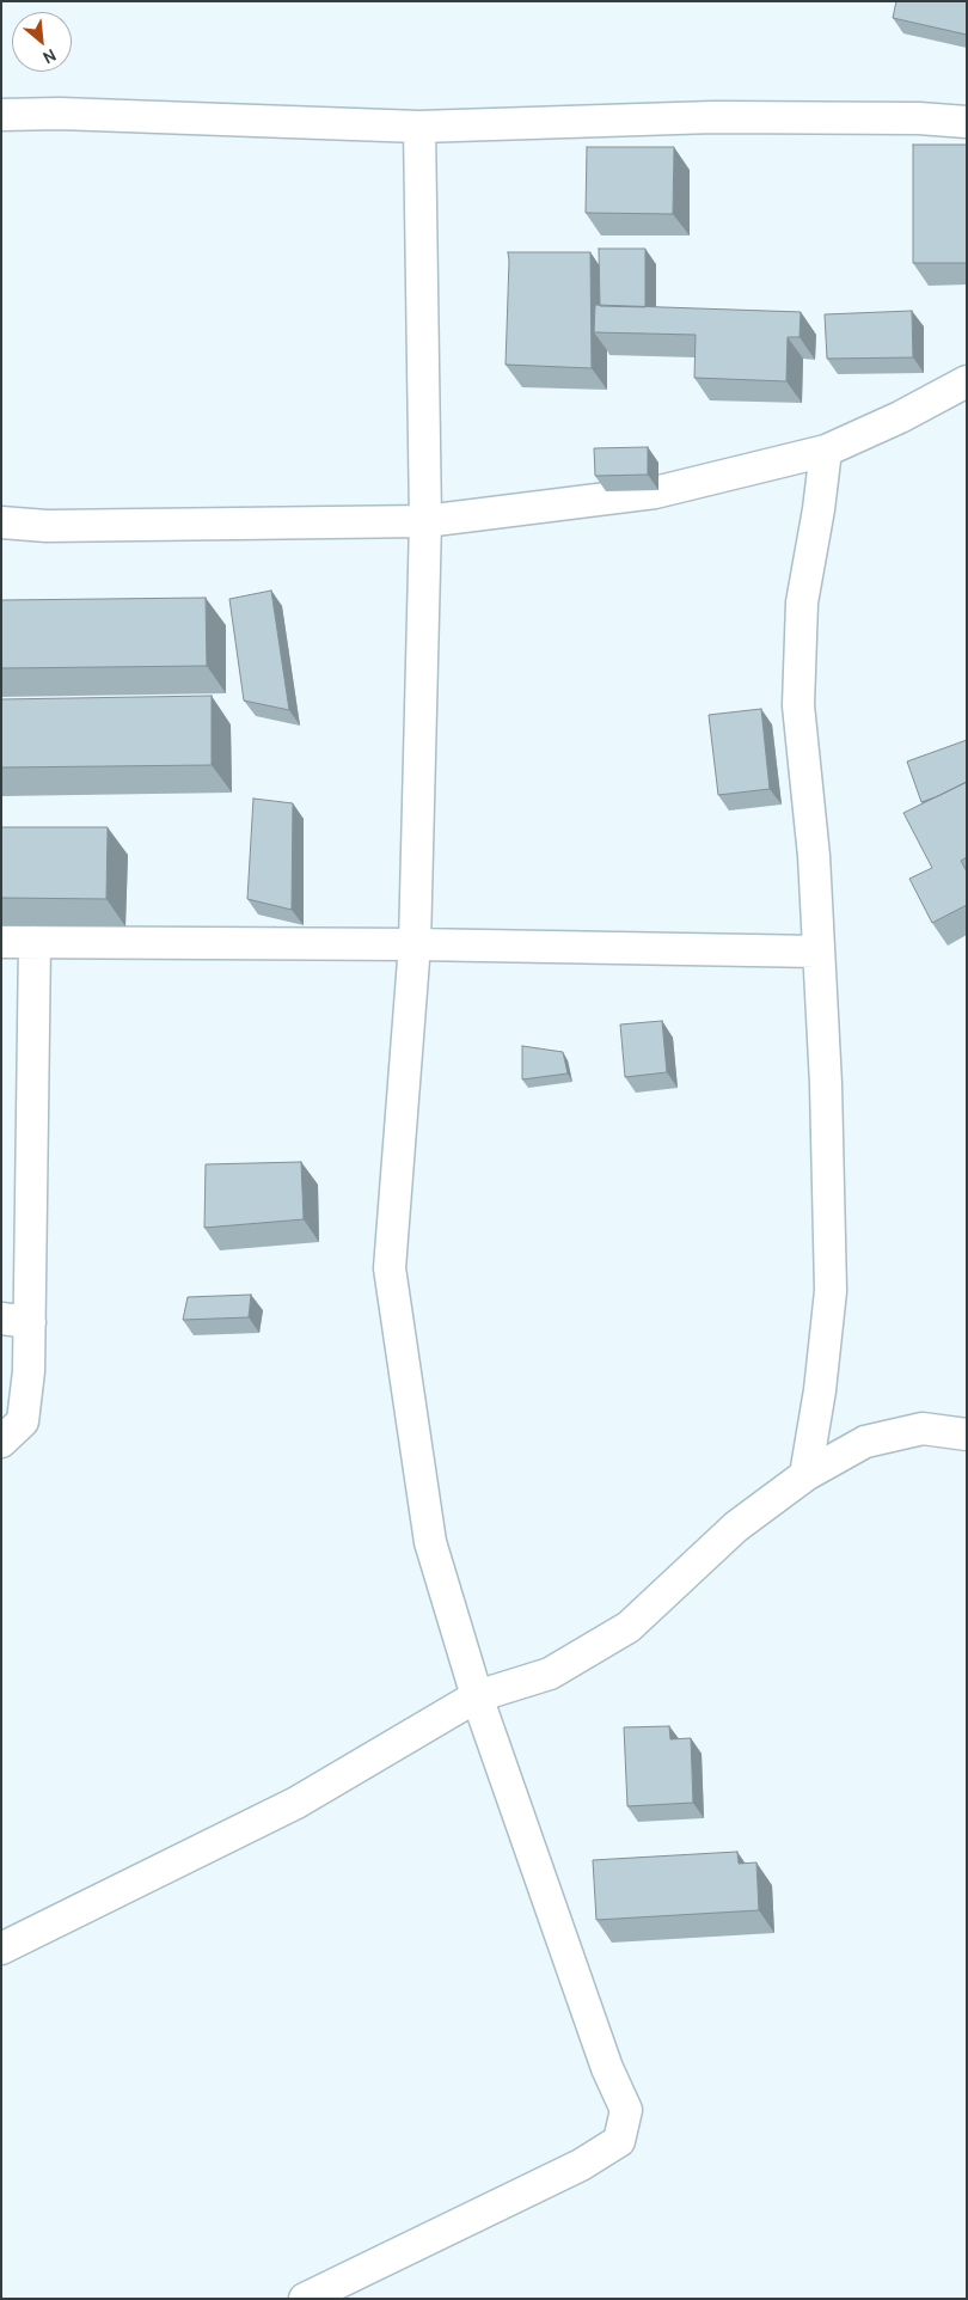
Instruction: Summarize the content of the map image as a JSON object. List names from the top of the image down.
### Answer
{
  "north": "bottom right"
}
